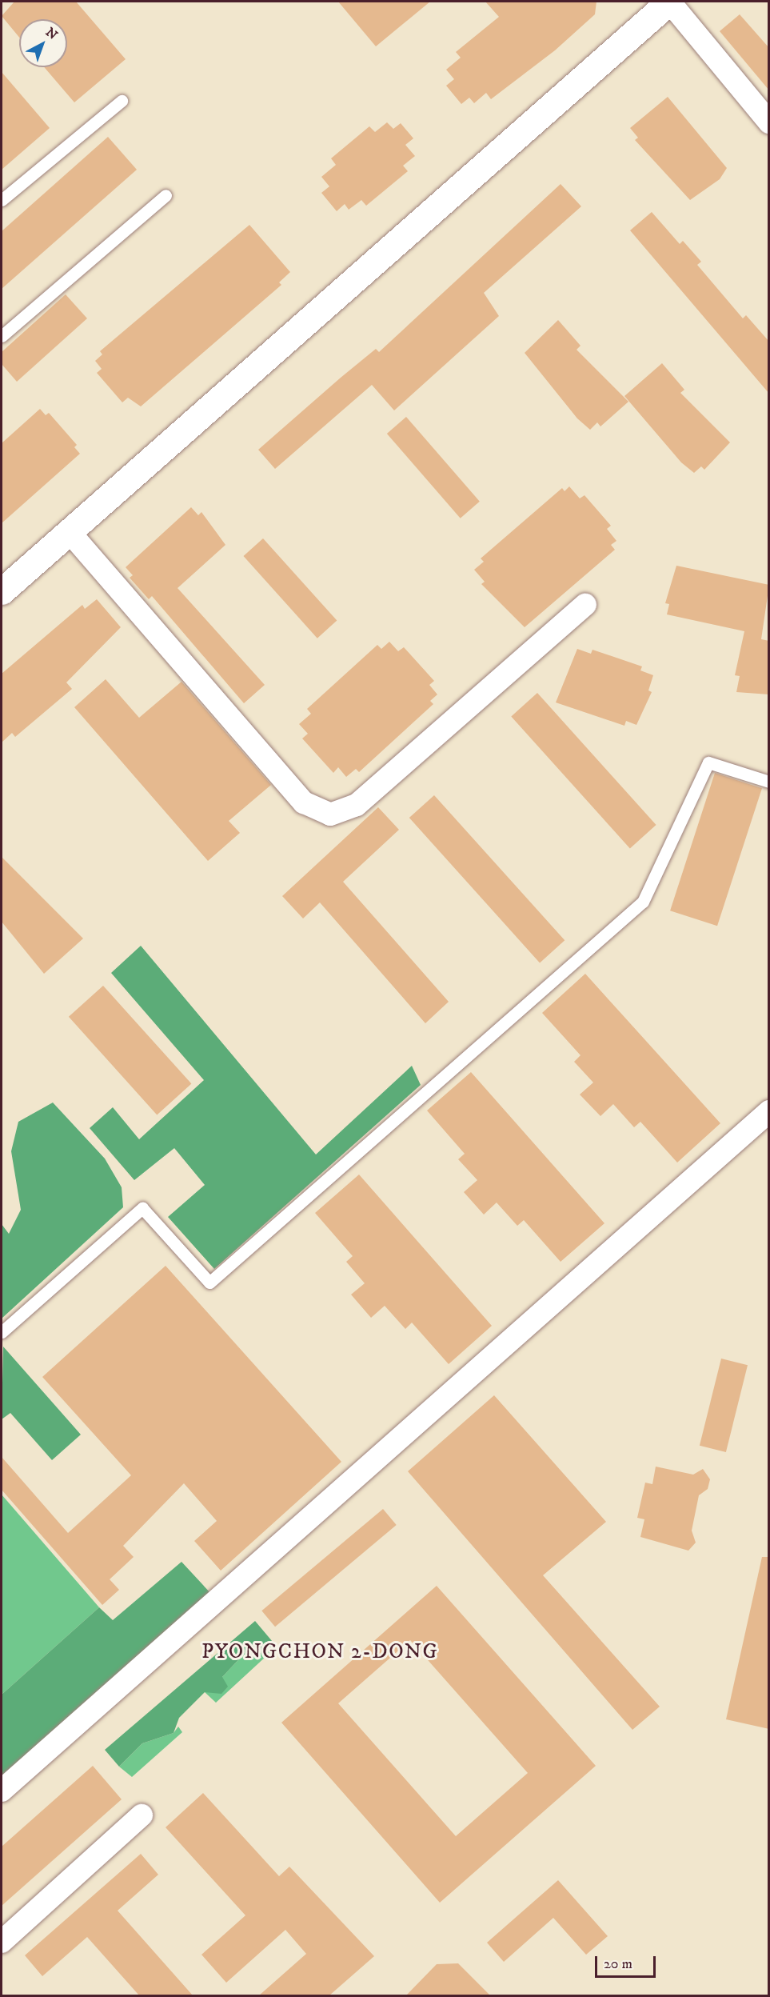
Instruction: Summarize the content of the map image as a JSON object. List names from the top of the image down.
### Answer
{
  "districts": ["PYONGCHON 2-DONG"],
  "scale_bar": "20 m",
  "north": "top right"
}
